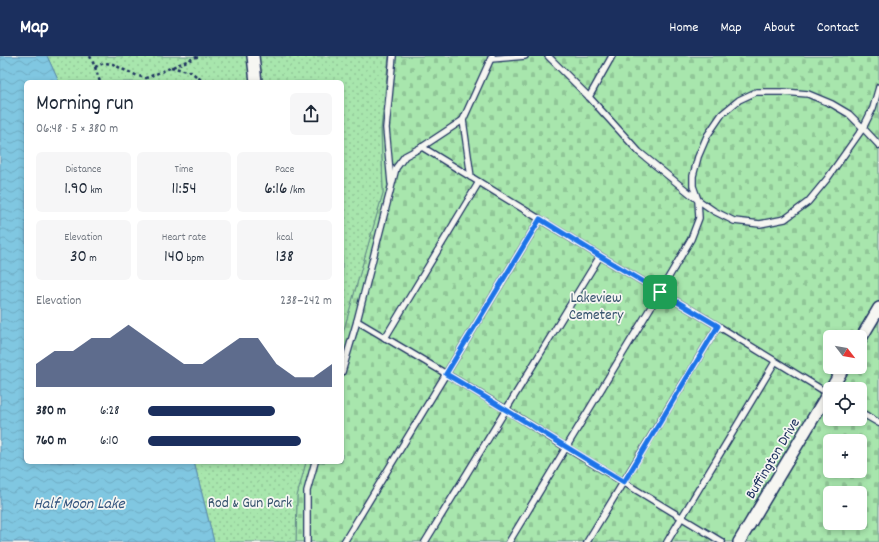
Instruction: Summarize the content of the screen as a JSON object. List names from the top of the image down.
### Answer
{
  "streets": {
    "street": ["Buffington Drive"]
  },
  "water": ["Half Moon Lake"],
  "parks": ["Lakeview Cemetery", "Rod & Gun Park"],
  "north": "bottom right",
  "page": {
    "header": "Map",
    "nav": [
      "Home",
      "Map",
      "About",
      "Contact"
    ],
    "heading": ["Morning run", "06:48 · 5 × 380 m"],
    "stats": [
      ["Distance", "1.90 km"],
      ["Time", "11:54"],
      ["Pace", "6:16 /km"],
      ["Elevation", "30 m"],
      ["Heart rate", "140 bpm"],
      ["kcal", "138"]
    ],
    "chart": ["Elevation", "238–242 m"],
    "map_buttons": ["+", "−"],
    "list": [
      {
        "name": "380 m",
        "note": "6:28"
      },
      {
        "name": "760 m",
        "note": "6:10"
      }
    ]
  }
}
